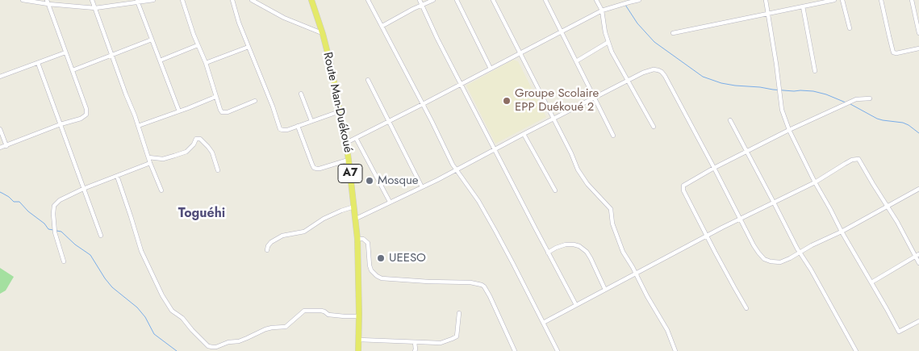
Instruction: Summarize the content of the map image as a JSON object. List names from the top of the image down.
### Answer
{
  "streets": {
    "main road": ["Route Man-Duékoué", "A7"]
  },
  "districts": ["Toguéhi"],
  "places": ["Groupe Scolaire EPP Duékoué 2", "Mosque", "UEESO"]
}
